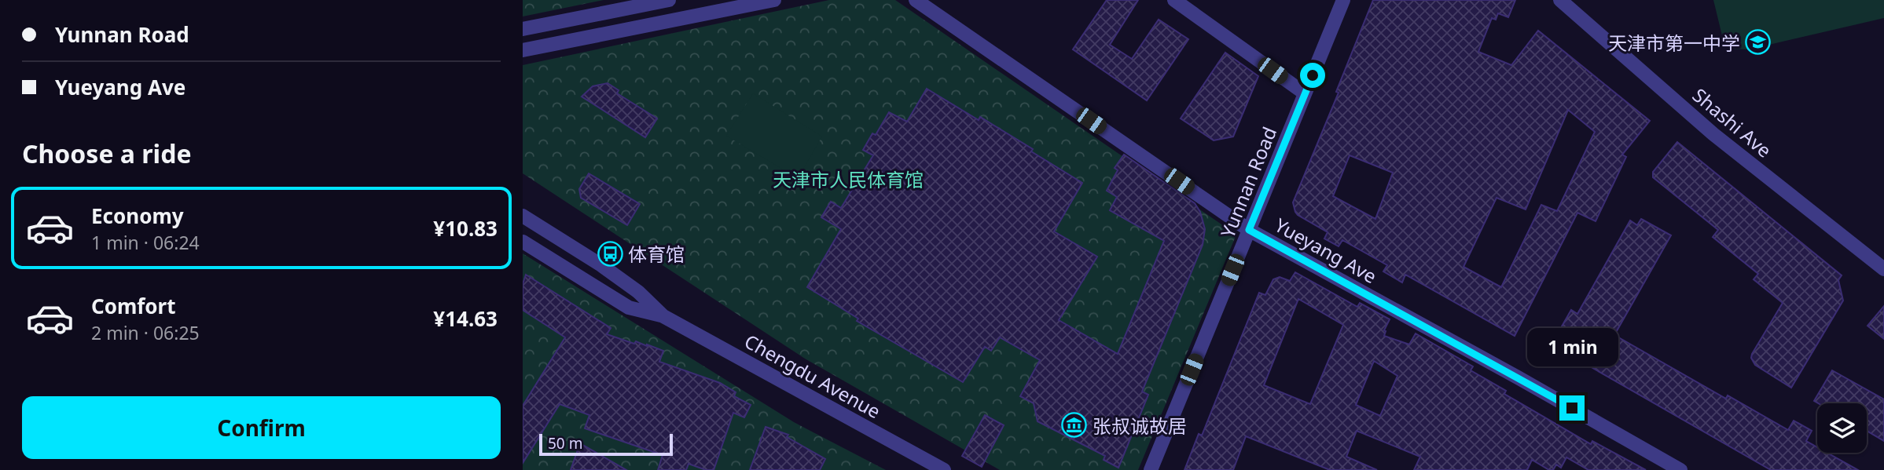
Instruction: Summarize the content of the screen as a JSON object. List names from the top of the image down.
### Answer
{
  "streets": {
    "street": [
      "Shashi Ave",
      "Yunnan Road",
      "Yueyang Ave",
      "Chengdu Avenue"
    ]
  },
  "crossings": [
    ["Yunnan Road", "Yueyang Ave"]
  ],
  "parks": ["天津市人民体育馆"],
  "places": {
    "school or university": ["天津市第一中学"],
    "bus stop": ["体育馆"],
    "museum": ["张叔诚故居"]
  },
  "scale_bar": "50 m",
  "page": {
    "banner": ["Yunnan Road", "Yueyang Ave"],
    "heading": "Choose a ride",
    "list": [
      {
        "name": "Economy",
        "note": "1 min · 06:24",
        "value": "¥10.83"
      },
      {
        "name": "Comfort",
        "note": "2 min · 06:25",
        "value": "¥14.63"
      }
    ],
    "bubble": "1 min",
    "buttons": "Confirm",
    "scale": "50 m"
  }
}
